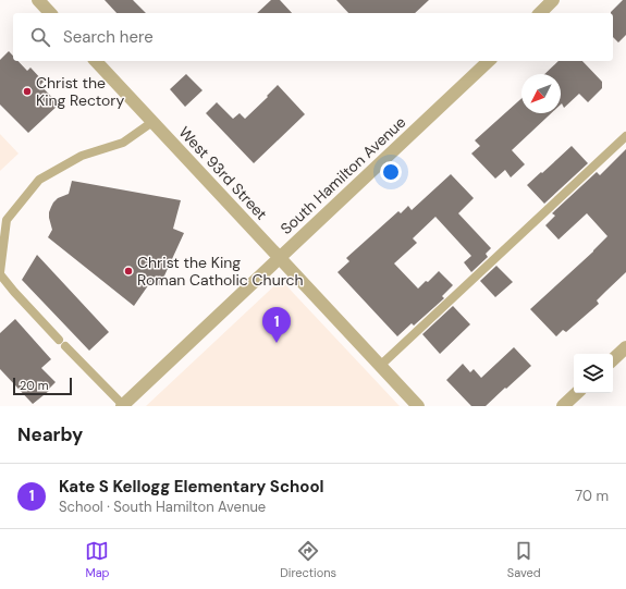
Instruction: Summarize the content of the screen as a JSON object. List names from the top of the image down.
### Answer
{
  "streets": {
    "street": ["West 93rd Street", "South Hamilton Avenue"]
  },
  "crossings": [
    ["West 93rd Street", "South Hamilton Avenue"]
  ],
  "places": ["Christ the King Rectory", "Christ the King Roman Catholic Church"],
  "scale_bar": "20 m",
  "north": "bottom left",
  "page": {
    "search": "Search here",
    "pins": "1",
    "scale": "20 m",
    "heading": "Nearby",
    "list": [
      {
        "mark": "1",
        "name": "Kate S Kellogg Elementary School",
        "note": "School · South Hamilton Avenue",
        "value": "70 m"
      }
    ],
    "nav": ["Map", "Directions", "Saved"]
  }
}
